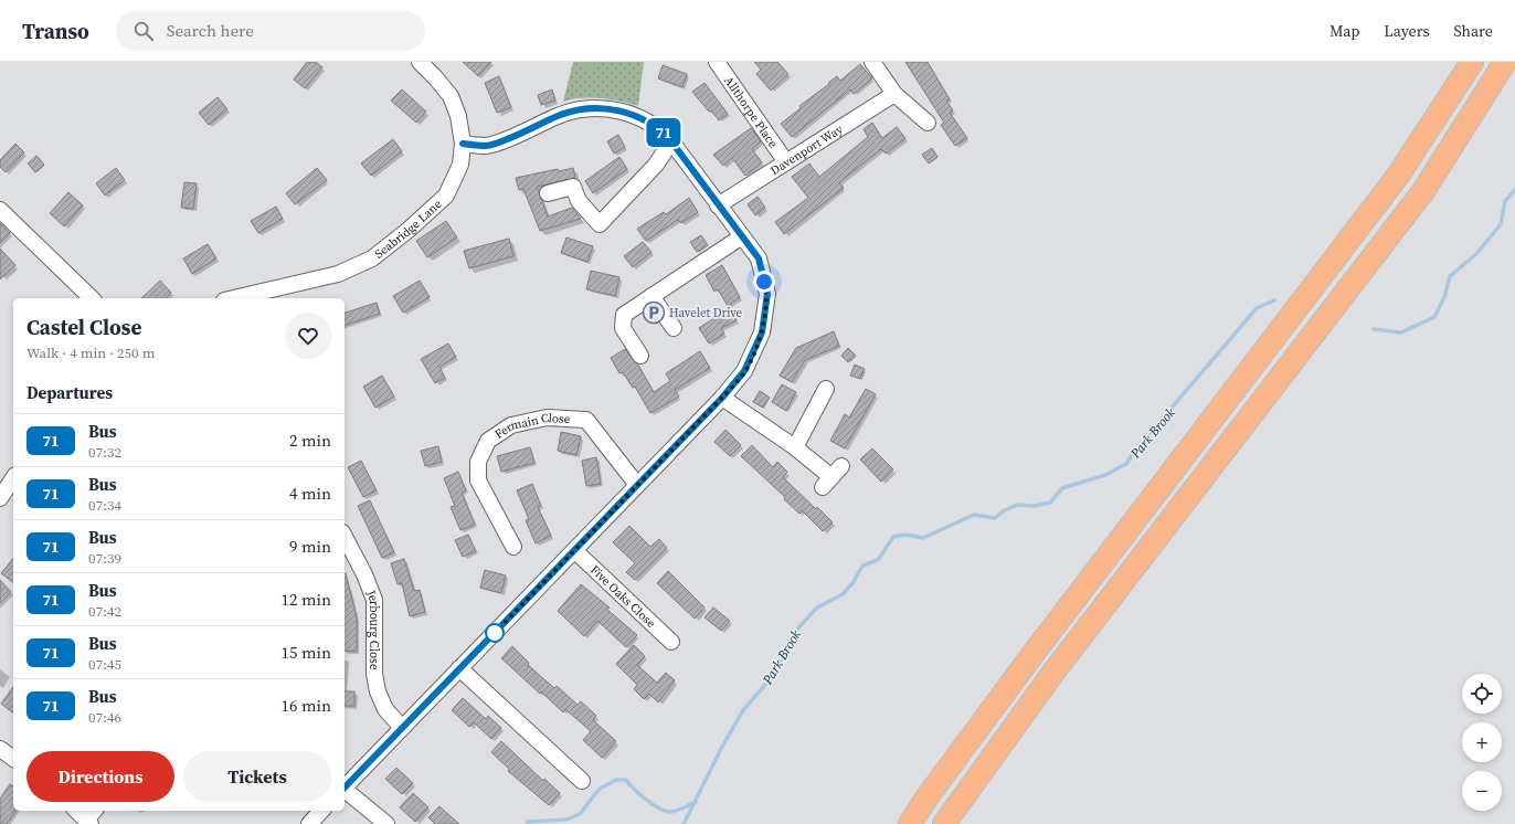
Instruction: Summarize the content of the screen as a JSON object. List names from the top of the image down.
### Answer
{
  "streets": {
    "street": [
      "Allthorpe Place",
      "Davenport Way",
      "Seabridge Lane",
      "Fermain Close",
      "Five Oaks Close",
      "Jerbourg Close"
    ]
  },
  "crossings": [
    ["Allthorpe Place", "Davenport Way"]
  ],
  "water": ["Park Brook"],
  "places": {
    "parking": ["Havelet Drive"]
  },
  "lines": ["bus line 71"],
  "page": {
    "header": "Transo",
    "search": "Search here",
    "nav": ["Map", "Layers", "Share"],
    "on_map": "71",
    "heading": [
      ["Castel Close", "Walk · 4 min · 250 m"],
      "Departures"
    ],
    "list": [
      {
        "mark": "71",
        "name": "Bus",
        "note": "07:32",
        "value": "2 min"
      },
      {
        "mark": "71",
        "name": "Bus",
        "note": "07:34",
        "value": "4 min"
      },
      {
        "mark": "71",
        "name": "Bus",
        "note": "07:39",
        "value": "9 min"
      },
      {
        "mark": "71",
        "name": "Bus",
        "note": "07:42",
        "value": "12 min"
      },
      {
        "mark": "71",
        "name": "Bus",
        "note": "07:45",
        "value": "15 min"
      },
      {
        "mark": "71",
        "name": "Bus",
        "note": "07:46",
        "value": "16 min"
      }
    ],
    "map_buttons": ["+", "−"],
    "buttons": ["Directions", "Tickets"]
  }
}
